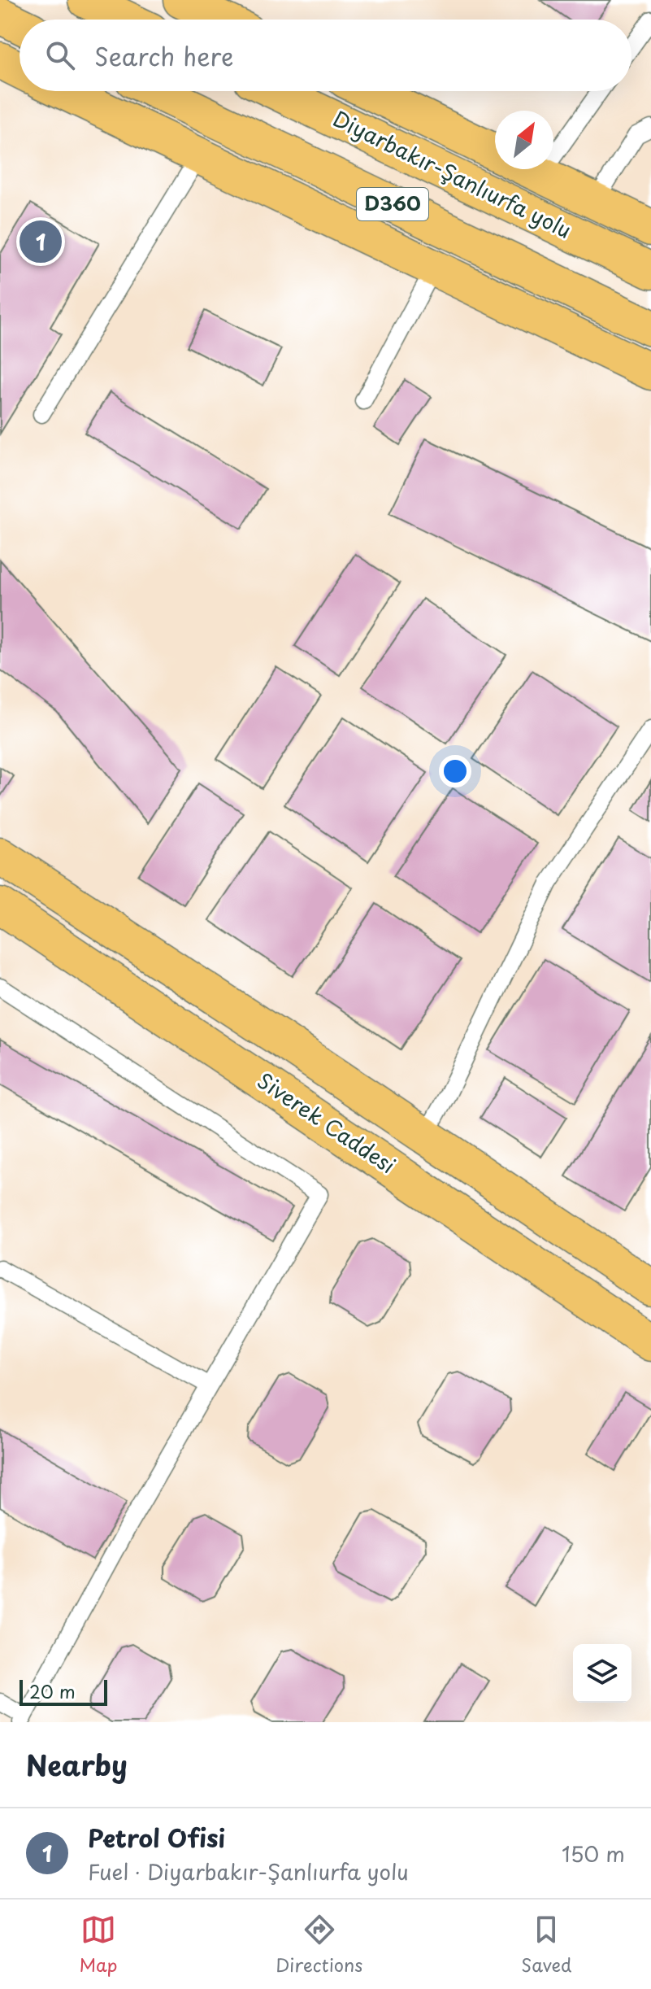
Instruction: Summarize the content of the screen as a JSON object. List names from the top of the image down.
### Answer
{
  "streets": {
    "main road": ["Diyarbakır-Şanlıurfa yolu", "D360", "Siverek Caddesi"]
  },
  "scale_bar": "20 m",
  "north": "top right",
  "page": {
    "search": "Search here",
    "pins": "1",
    "scale": "20 m",
    "heading": "Nearby",
    "list": [
      {
        "mark": "1",
        "name": "Petrol Ofisi",
        "note": "Fuel · Diyarbakır-Şanlıurfa yolu",
        "value": "150 m"
      }
    ],
    "nav": ["Map", "Directions", "Saved"]
  }
}
